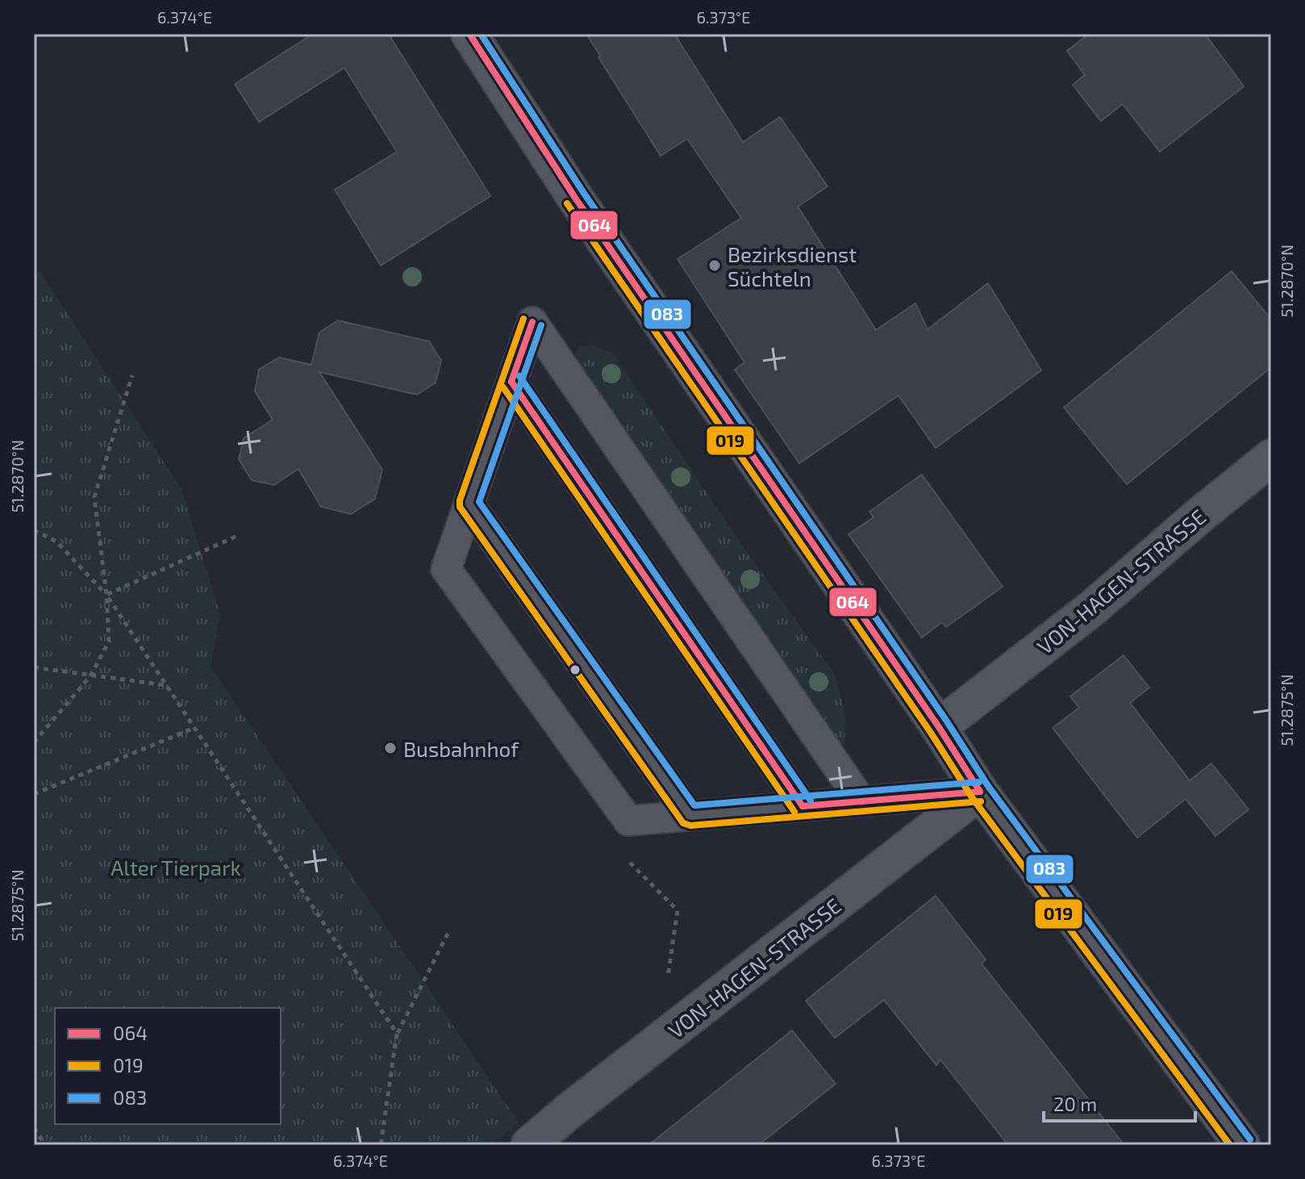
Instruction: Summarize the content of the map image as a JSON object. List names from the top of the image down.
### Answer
{
  "streets": {
    "street": ["VON-HAGEN-STRASSE"]
  },
  "parks": ["Alter Tierpark"],
  "places": ["Bezirksdienst Süchteln", "Busbahnhof"],
  "lines": ["transit line 064", "transit line 083", "transit line 019"],
  "legend": ["064", "019", "083"],
  "scale_bar": "20 m",
  "coordinates": [
    "6.374°E",
    "6.373°E",
    "51.2870°N",
    "51.2875°N"
  ]
}
